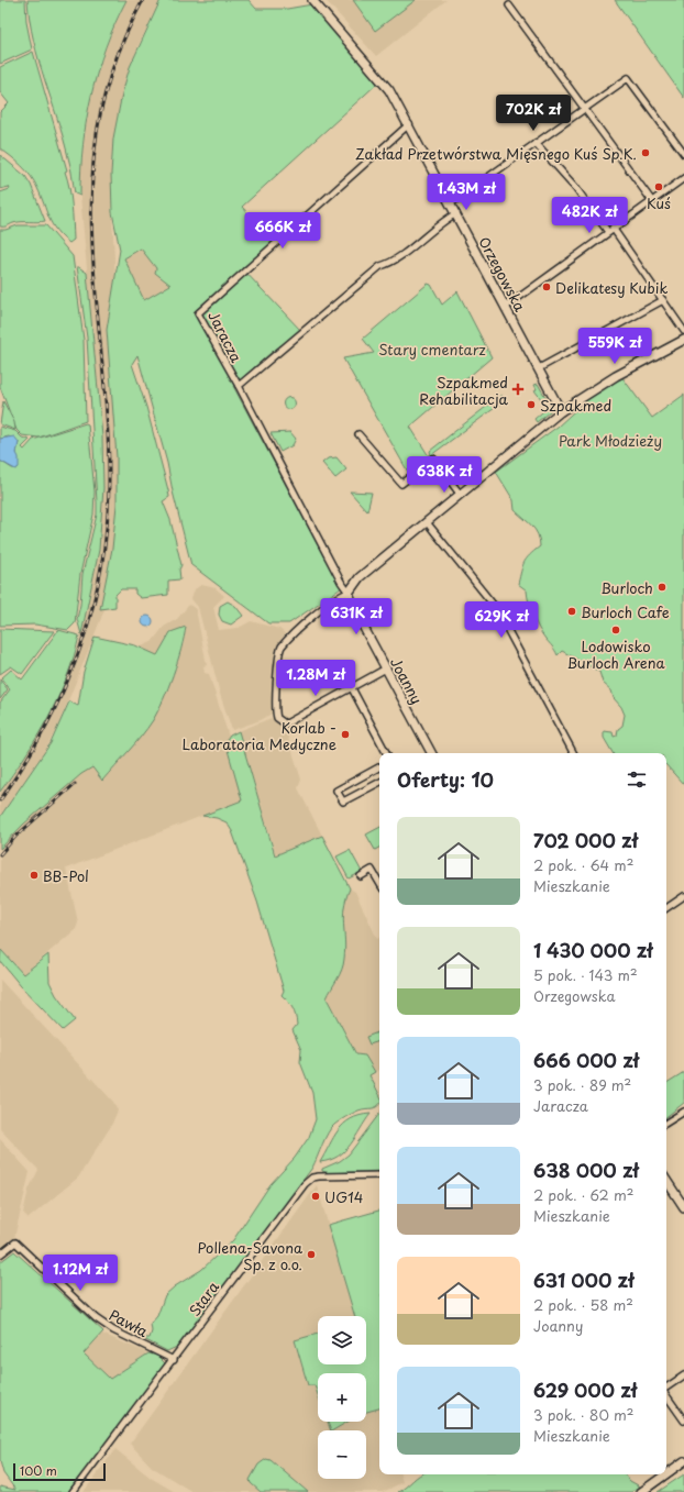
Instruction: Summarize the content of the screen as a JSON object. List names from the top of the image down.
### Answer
{
  "streets": {
    "street": [
      "Orzegowska",
      "Jaracza",
      "Joanny",
      "Stara",
      "Pawła"
    ]
  },
  "crossings": [
    ["Orzegowska", "Jaracza"],
    ["Stara", "Pawła"]
  ],
  "parks": ["Stary cmentarz", "Park Młodzieży"],
  "places": {
    "other": [
      "Zakład Przetwórstwa Mięsnego Kuś Sp.K.",
      "Kuś",
      "Delikatesy Kubik",
      "Szpakmed",
      "Burloch",
      "Burloch Cafe",
      "Lodowisko Burloch Arena",
      "Korlab - Laboratoria Medyczne",
      "BB-Pol",
      "UG14",
      "Pollena-Savona Sp. z o.o."
    ],
    "health": ["Szpakmed Rehabilitacja"]
  },
  "scale_bar": "100 m",
  "page": {
    "price": [
      "702K zł",
      "1.43M zł",
      "482K zł",
      "666K zł",
      "559K zł",
      "638K zł",
      "631K zł",
      "629K zł",
      "1.28M zł",
      "1.12M zł"
    ],
    "heading": "Oferty: 10",
    "list": [
      {
        "name": "702 000 zł",
        "note": "2 pok. · 64 m² · Mieszkanie"
      },
      {
        "name": "1 430 000 zł",
        "note": "5 pok. · 143 m² · Orzegowska"
      },
      {
        "name": "666 000 zł",
        "note": "3 pok. · 89 m² · Jaracza"
      },
      {
        "name": "638 000 zł",
        "note": "2 pok. · 62 m² · Mieszkanie"
      },
      {
        "name": "631 000 zł",
        "note": "2 pok. · 58 m² · Joanny"
      },
      {
        "name": "629 000 zł",
        "note": "3 pok. · 80 m² · Mieszkanie"
      }
    ],
    "map_buttons": ["+", "−"],
    "scale": "100 m"
  }
}
